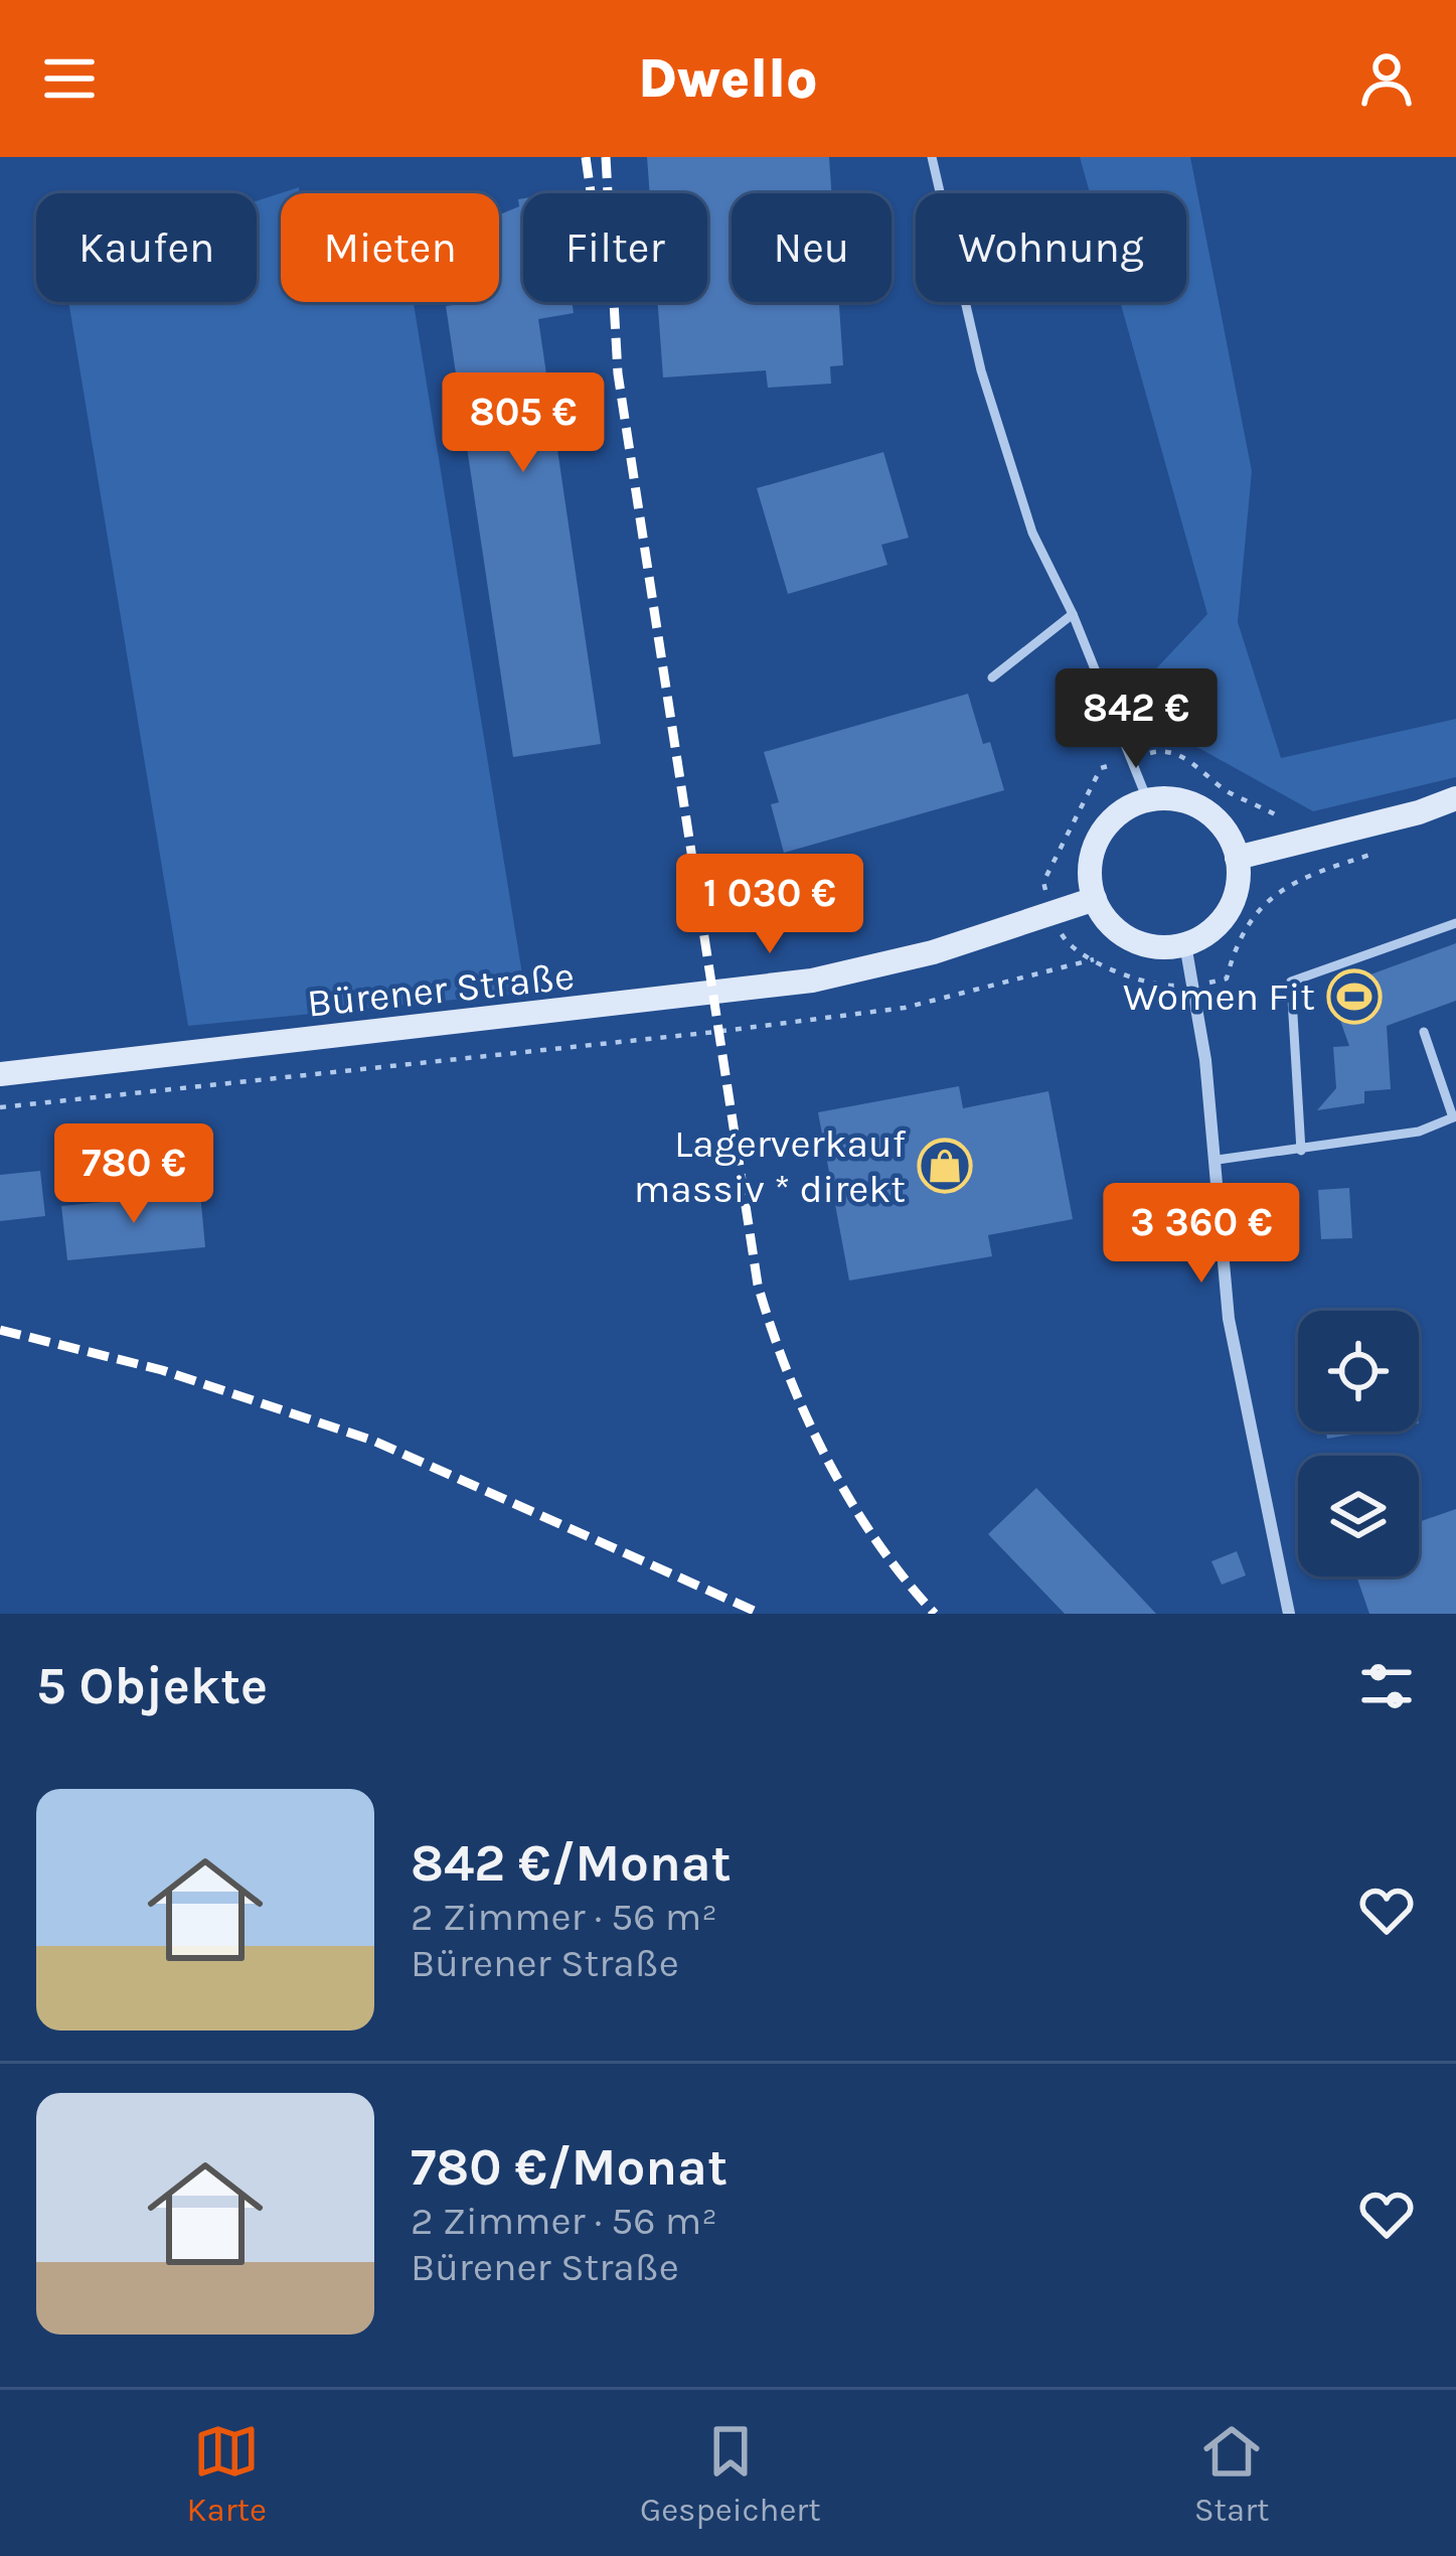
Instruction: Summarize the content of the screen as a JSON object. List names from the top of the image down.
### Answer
{
  "streets": {
    "main road": ["Bürener Straße"]
  },
  "places": {
    "sports": ["Women Fit"],
    "shop": ["Lagerverkauf massiv * direkt"]
  },
  "page": {
    "header": "Dwello",
    "chip": [
      "Kaufen",
      "Mieten",
      "Filter",
      "Neu",
      "Wohnung"
    ],
    "price": [
      "805 €",
      "842 €",
      "1 030 €",
      "780 €",
      "3 360 €"
    ],
    "heading": "5 Objekte",
    "list": [
      {
        "name": "842 €/Monat",
        "note": "2 Zimmer · 56 m² · Bürener Straße"
      },
      {
        "name": "780 €/Monat",
        "note": "2 Zimmer · 56 m² · Bürener Straße"
      }
    ],
    "tabs": ["Karte", "Gespeichert", "Start"]
  }
}
